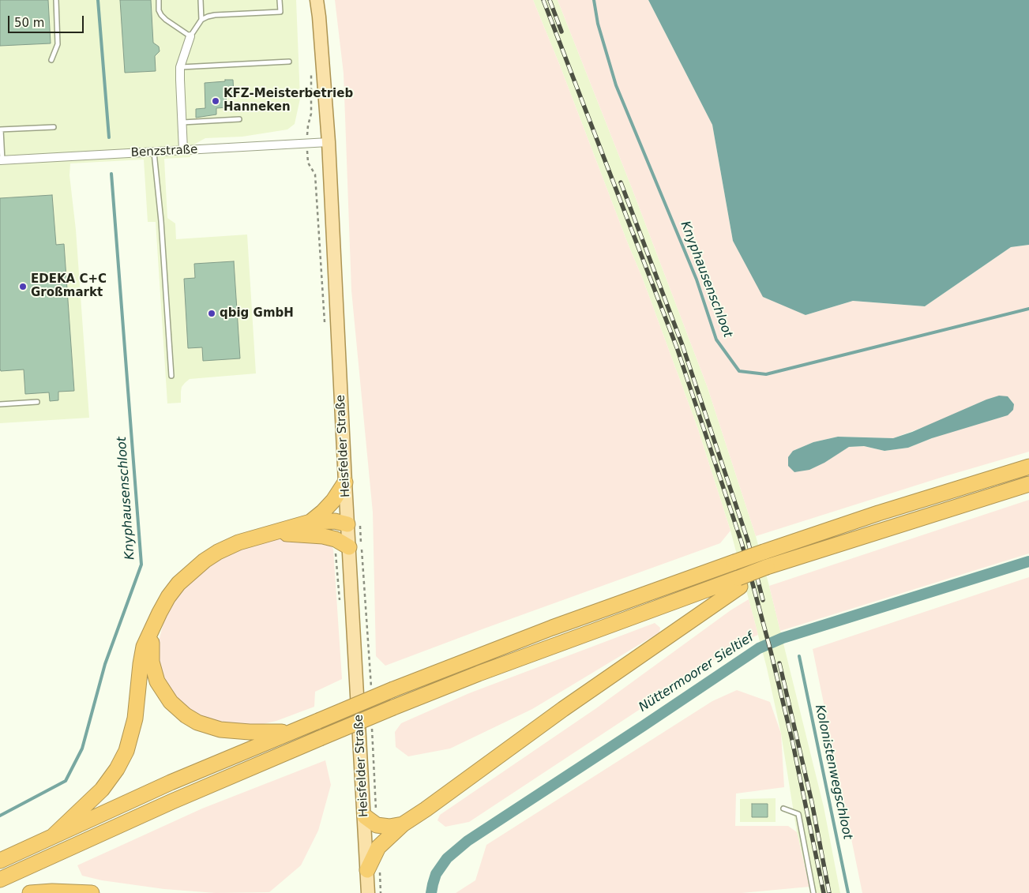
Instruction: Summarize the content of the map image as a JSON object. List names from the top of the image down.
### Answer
{
  "streets": {
    "main road": ["Heisfelder Straße"],
    "street": ["Benzstraße"]
  },
  "crossings": [
    ["Benzstraße", "Heisfelder Straße"]
  ],
  "water": ["Knyphausenschloot", "Nüttermoorer Sieltief", "Kolonistenwegschloot"],
  "places": ["KFZ-Meisterbetrieb Hanneken", "EDEKA C+C Großmarkt", "qbig GmbH"],
  "scale_bar": "50 m"
}
